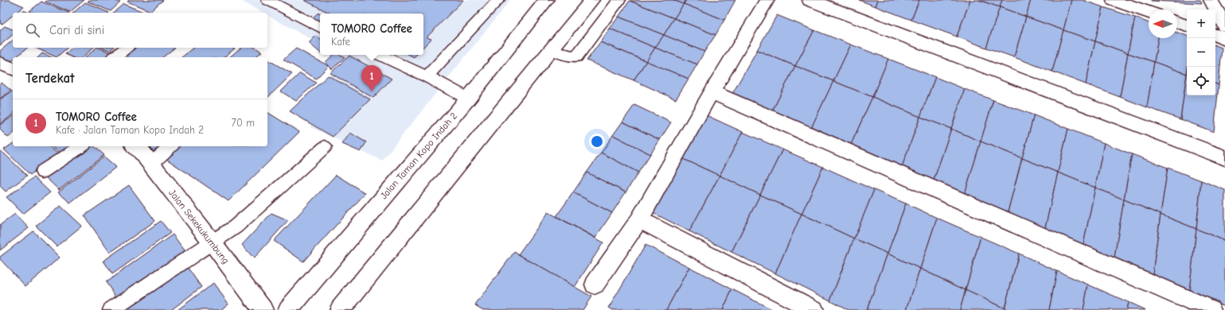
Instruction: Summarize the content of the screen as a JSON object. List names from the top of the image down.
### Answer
{
  "streets": {
    "street": ["Jalan Taman Kopo Indah 2", "Jalan Sekekukumbung"]
  },
  "north": "left",
  "page": {
    "map_buttons": ["+", "−"],
    "search": "Cari di sini",
    "popup": ["TOMORO Coffee", "Kafe"],
    "heading": "Terdekat",
    "pins": "1",
    "list": [
      {
        "mark": "1",
        "name": "TOMORO Coffee",
        "note": "Kafe · Jalan Taman Kopo Indah 2",
        "value": "70 m"
      }
    ]
  }
}
